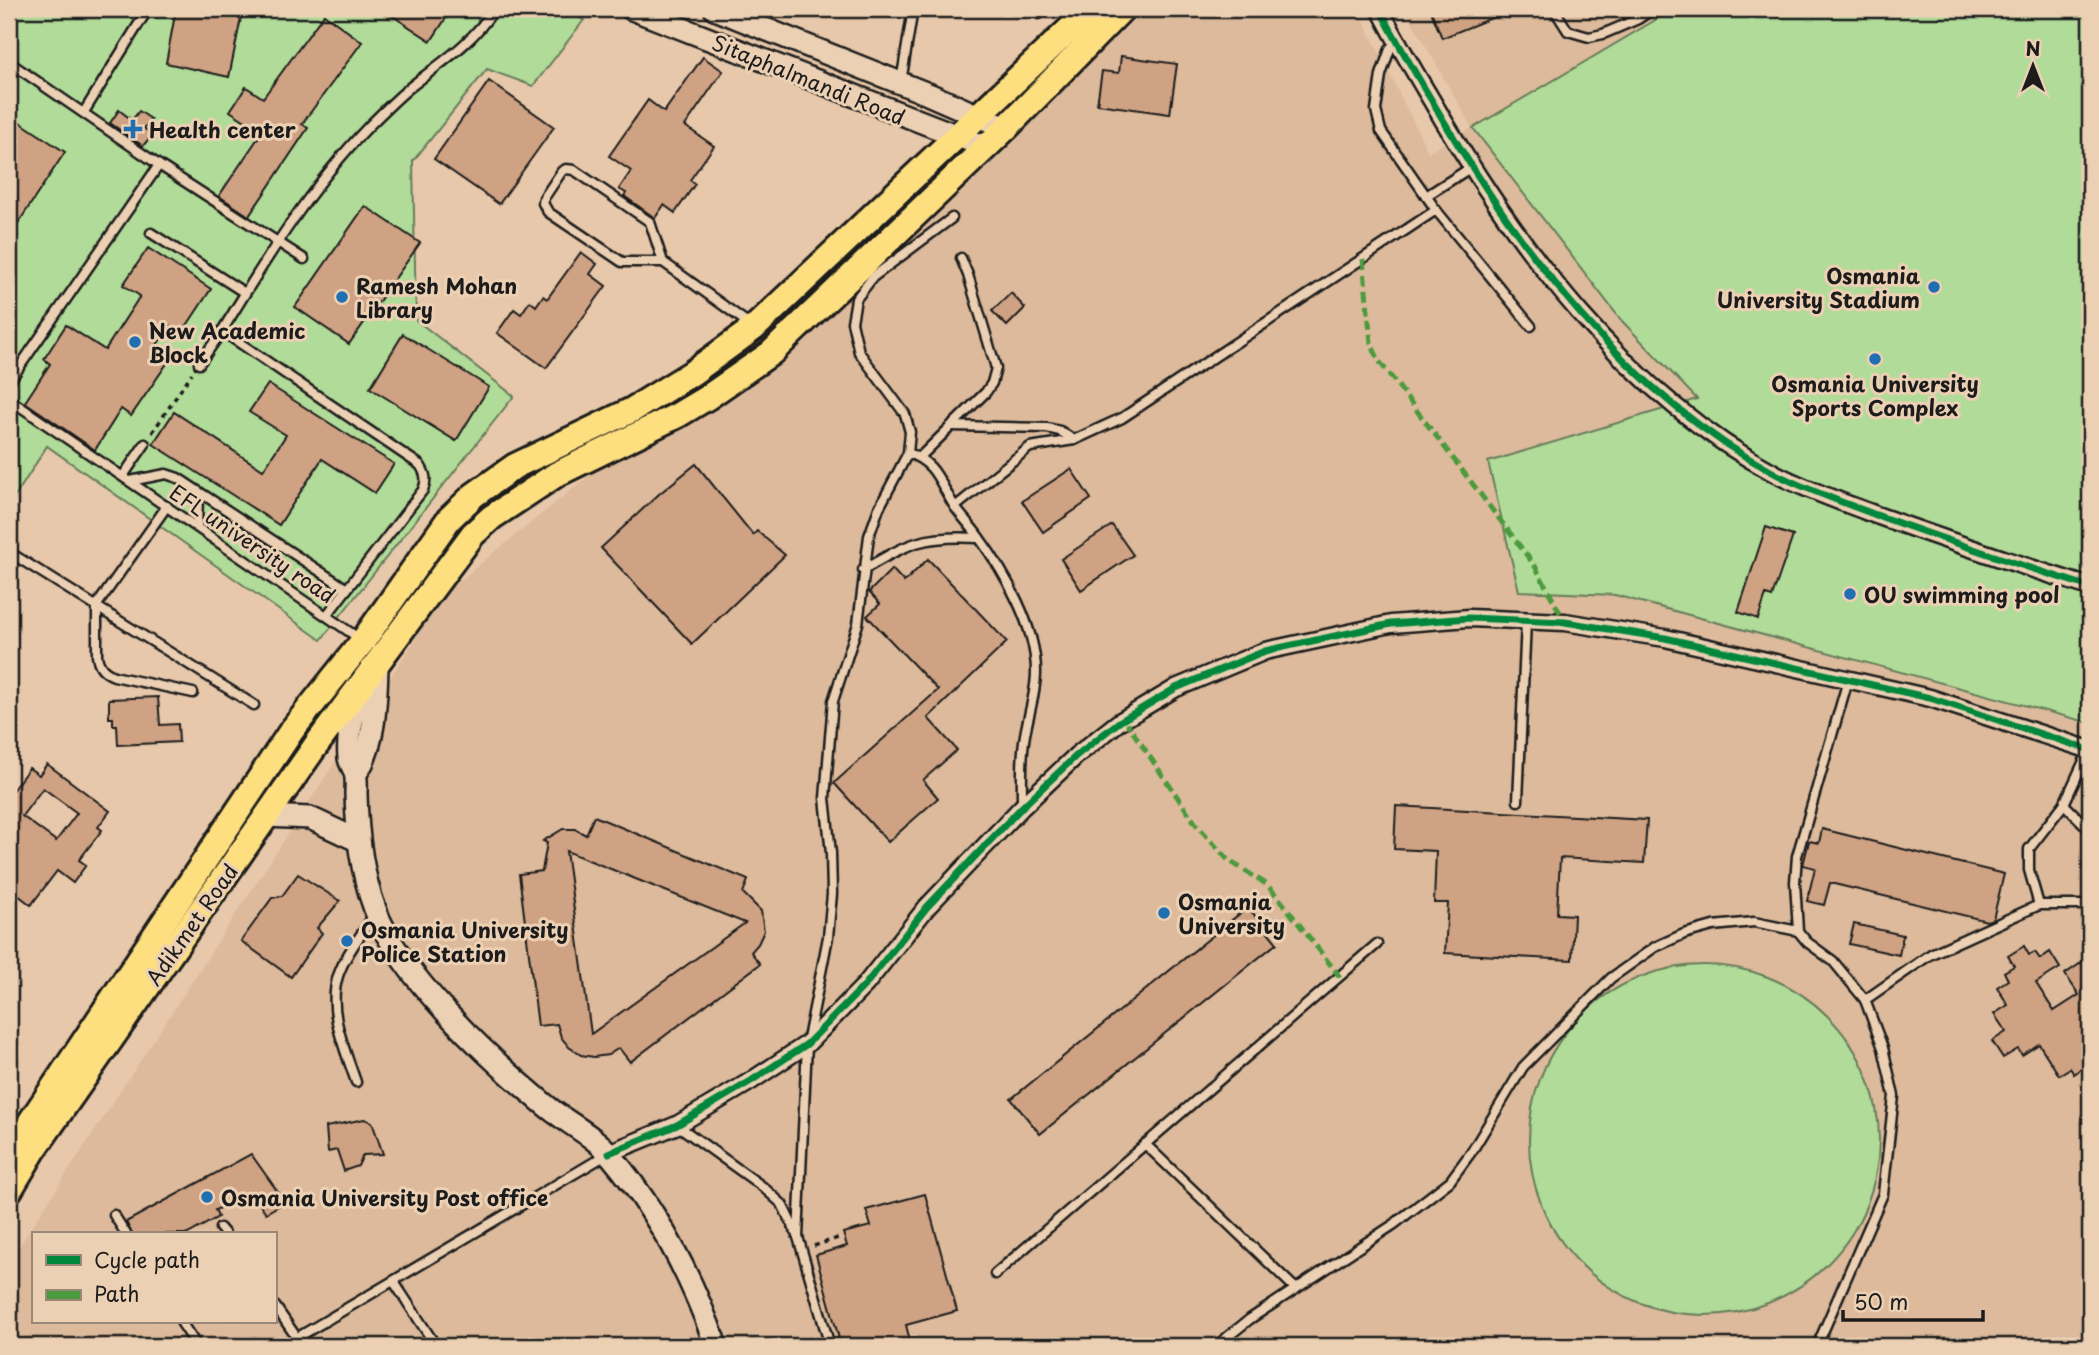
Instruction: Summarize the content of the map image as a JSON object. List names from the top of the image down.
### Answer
{
  "streets": {
    "main road": ["Sitaphalmandi Road", "Adikmet Road"],
    "lane": ["EFL university road"]
  },
  "crossings": [
    ["EFL university road", "Adikmet Road"]
  ],
  "places": {
    "health": ["Health center"],
    "other": [
      "Osmania University Stadium",
      "Ramesh Mohan Library",
      "New Academic Block",
      "Osmania University Sports Complex",
      "OU swimming pool",
      "Osmania University",
      "Osmania University Police Station",
      "Osmania University Post office"
    ]
  },
  "legend": ["Cycle path", "Path"],
  "scale_bar": "50 m",
  "north": "top"
}
